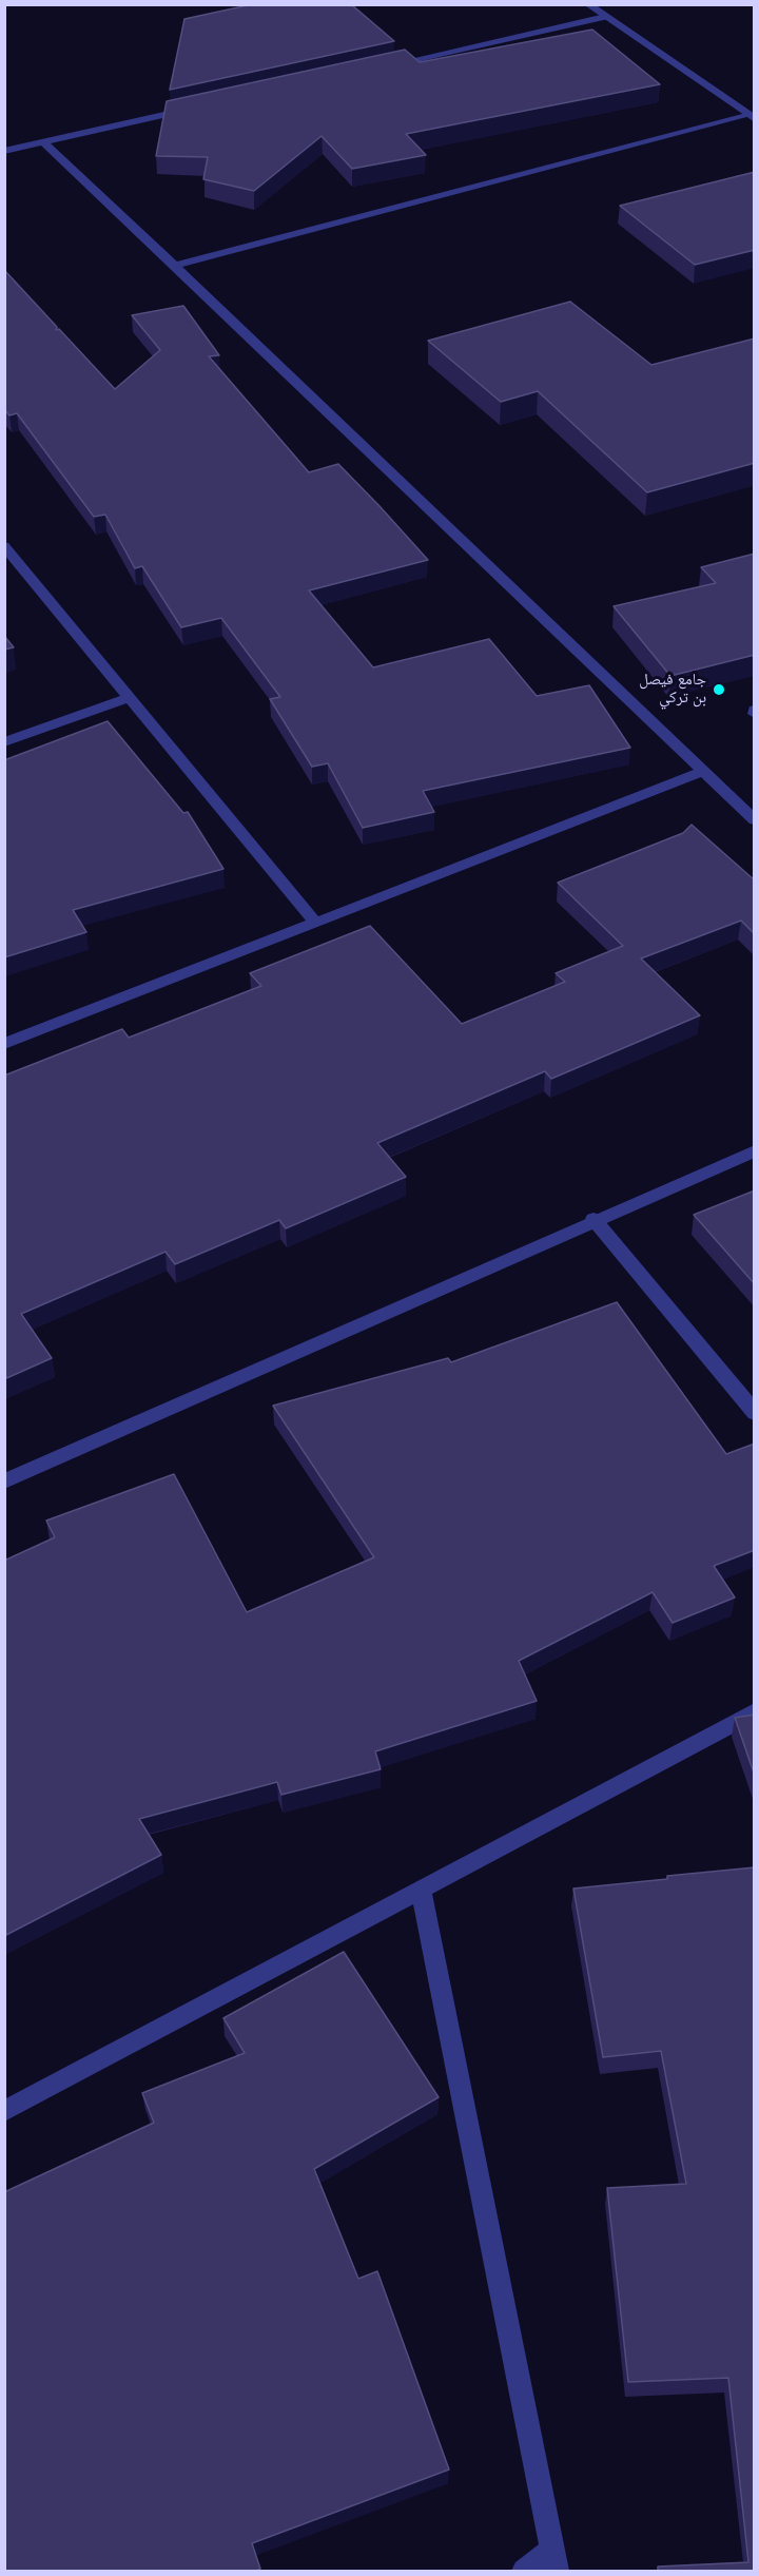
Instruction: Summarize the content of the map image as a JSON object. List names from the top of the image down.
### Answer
{
  "places": ["جامع فيصل بن تركي"]
}
